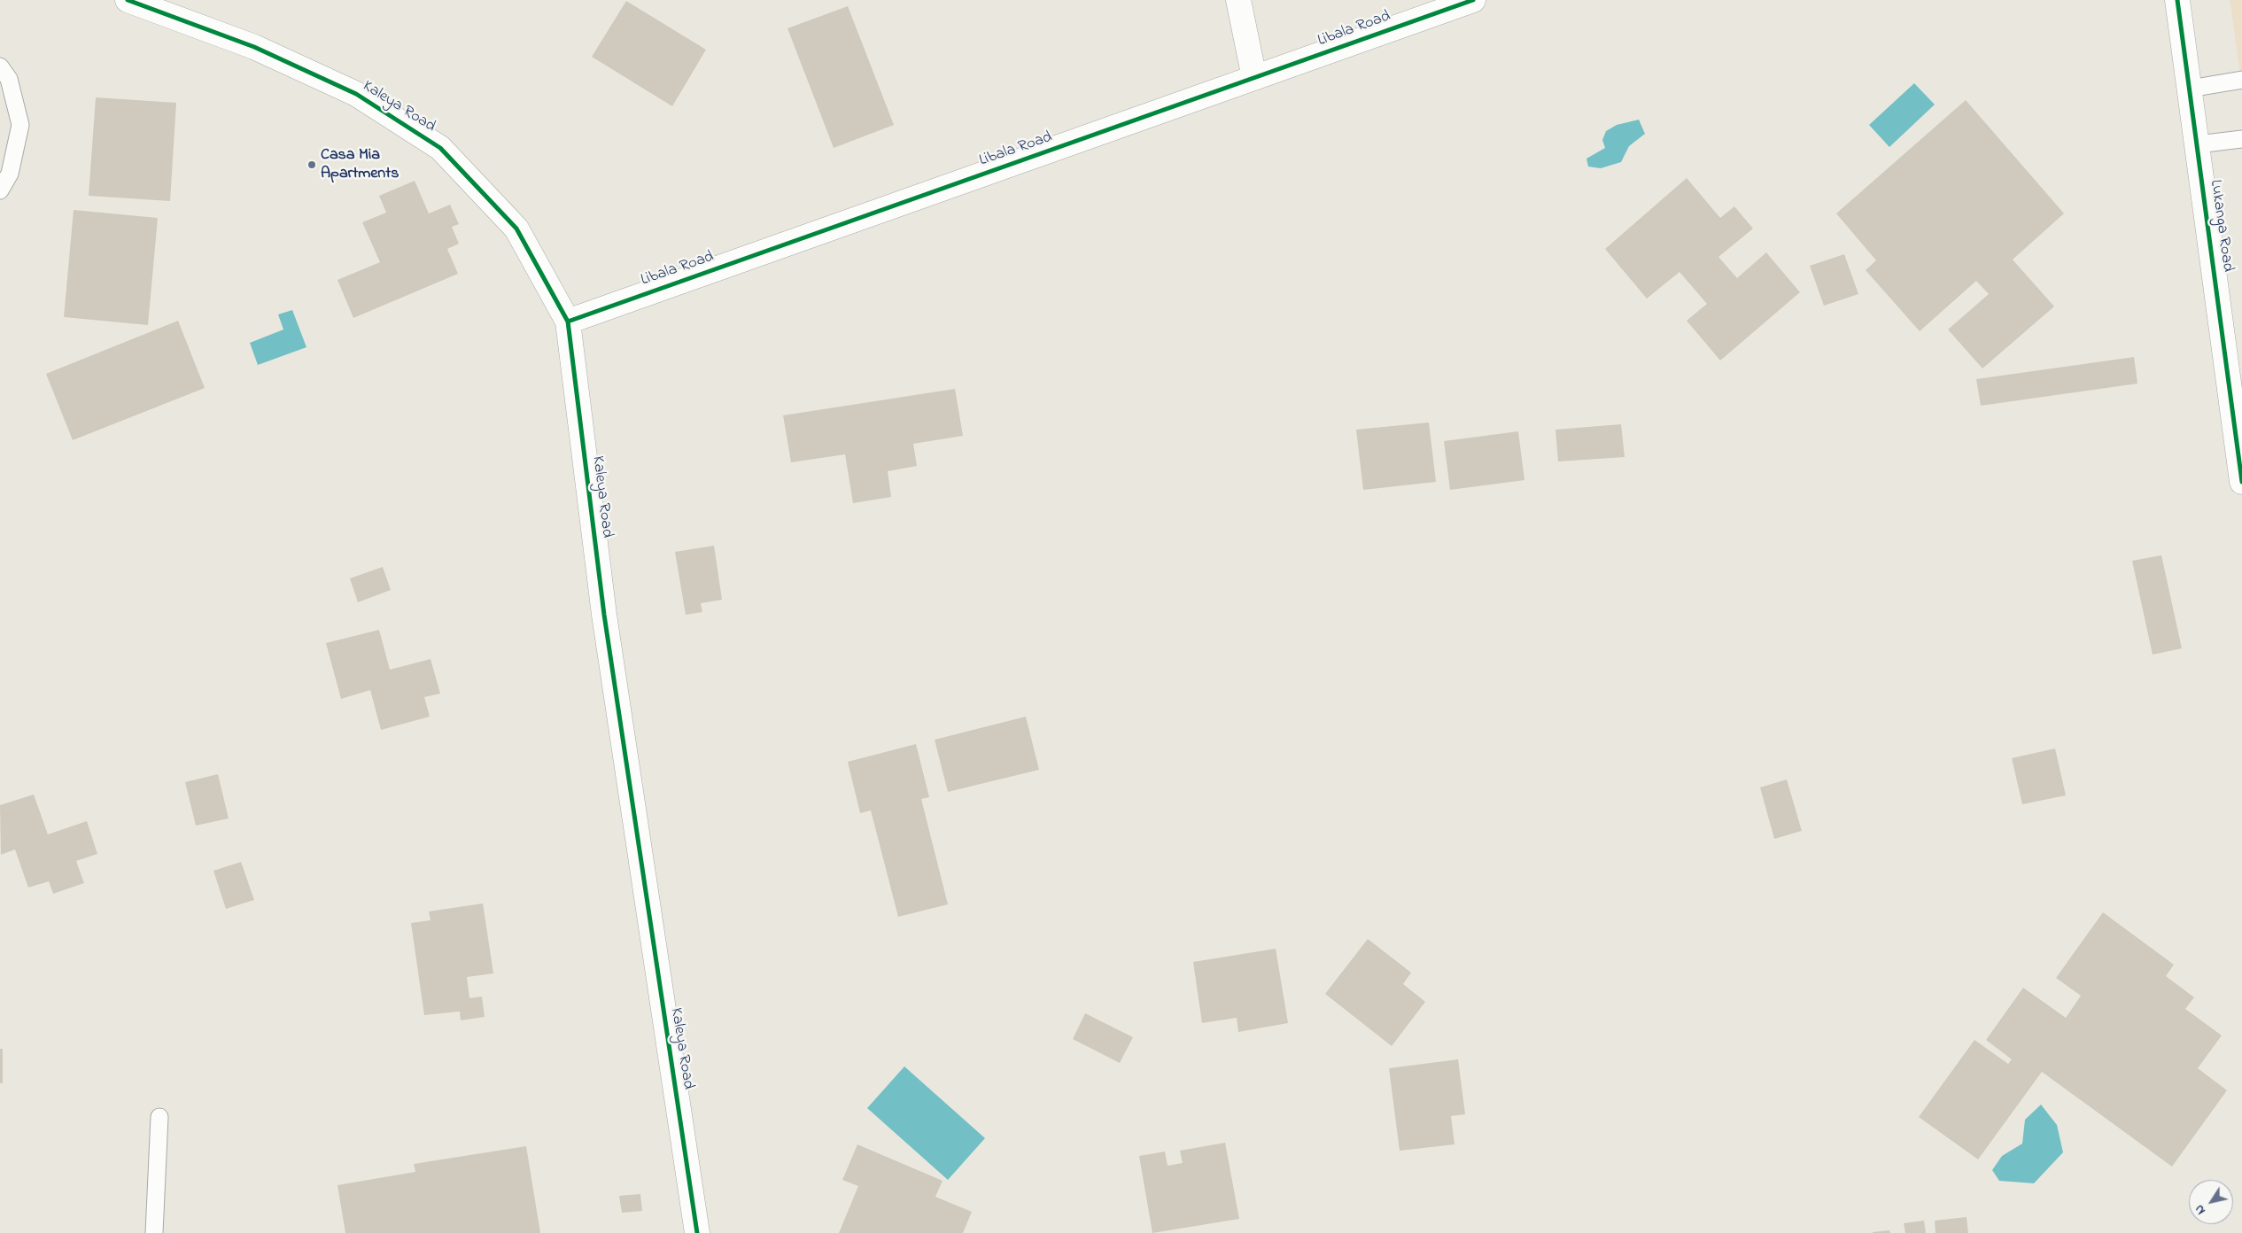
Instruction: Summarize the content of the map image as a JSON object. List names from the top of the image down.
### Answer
{
  "streets": {
    "street": ["Libala Road", "Kaleya Road", "Lukanga Road"]
  },
  "crossings": [
    ["Libala Road", "Kaleya Road"]
  ],
  "places": ["Casa Mia Apartments"],
  "north": "bottom left"
}
